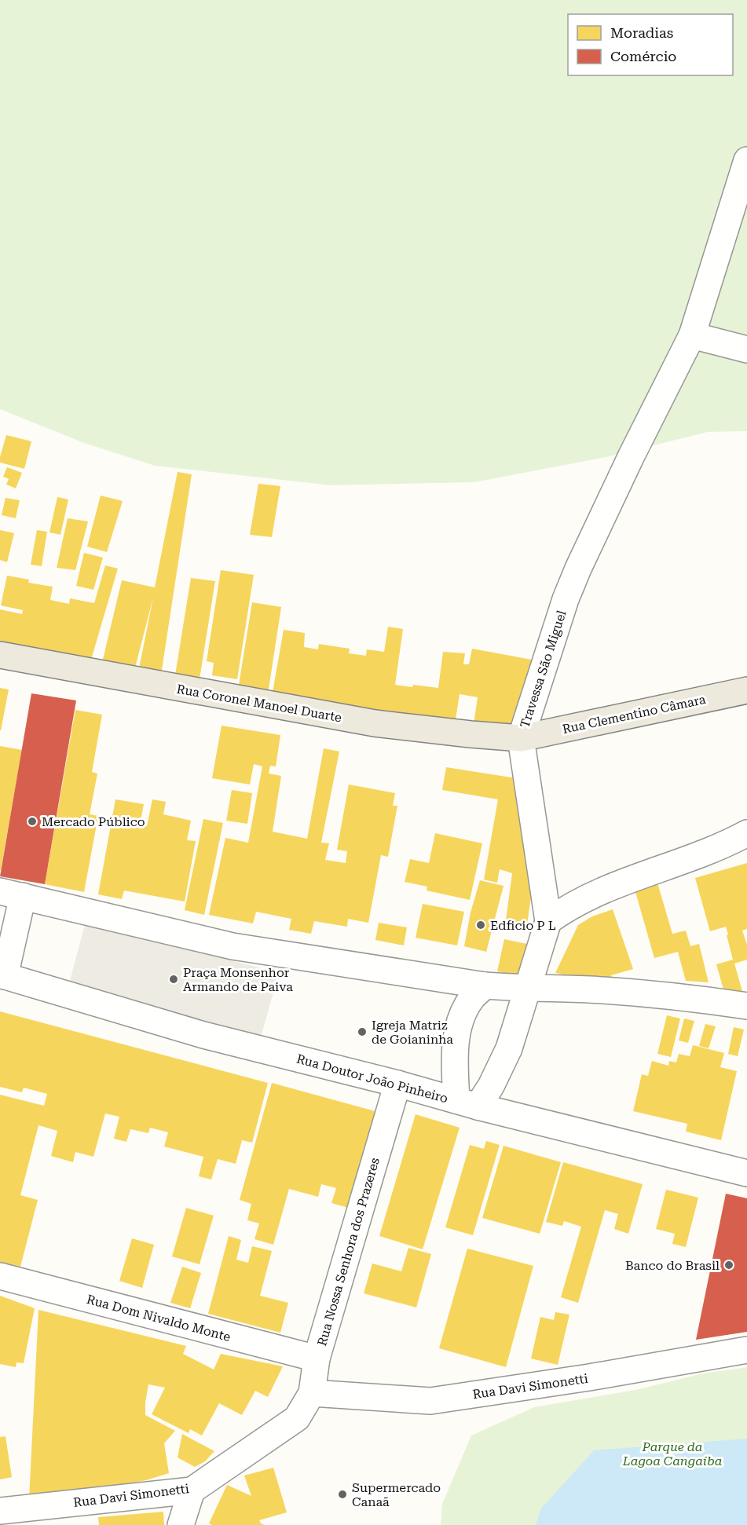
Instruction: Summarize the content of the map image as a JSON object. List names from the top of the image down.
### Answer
{
  "streets": {
    "main road": ["Rua Coronel Manoel Duarte", "Rua Clementino Câmara"],
    "street": [
      "Travessa São Miguel",
      "Rua Doutor João Pinheiro",
      "Rua Nossa Senhora dos Prazeres",
      "Rua Dom Nivaldo Monte",
      "Rua Davi Simonetti"
    ]
  },
  "crossings": [
    ["Travessa São Miguel", "Rua Coronel Manoel Duarte"],
    ["Travessa São Miguel", "Rua Clementino Câmara"],
    ["Rua Coronel Manoel Duarte", "Rua Clementino Câmara"],
    ["Rua Doutor João Pinheiro", "Rua Nossa Senhora dos Prazeres"],
    ["Rua Nossa Senhora dos Prazeres", "Rua Dom Nivaldo Monte"],
    ["Rua Nossa Senhora dos Prazeres", "Rua Davi Simonetti"]
  ],
  "parks": ["Parque da Lagoa Cangaíba"],
  "places": [
    "Mercado Público",
    "Edficio P L",
    "Praça Monsenhor Armando de Paiva",
    "Igreja Matriz de Goianinha",
    "Banco do Brasil",
    "Supermercado Canaã"
  ],
  "legend": ["Moradias", "Comércio"]
}
